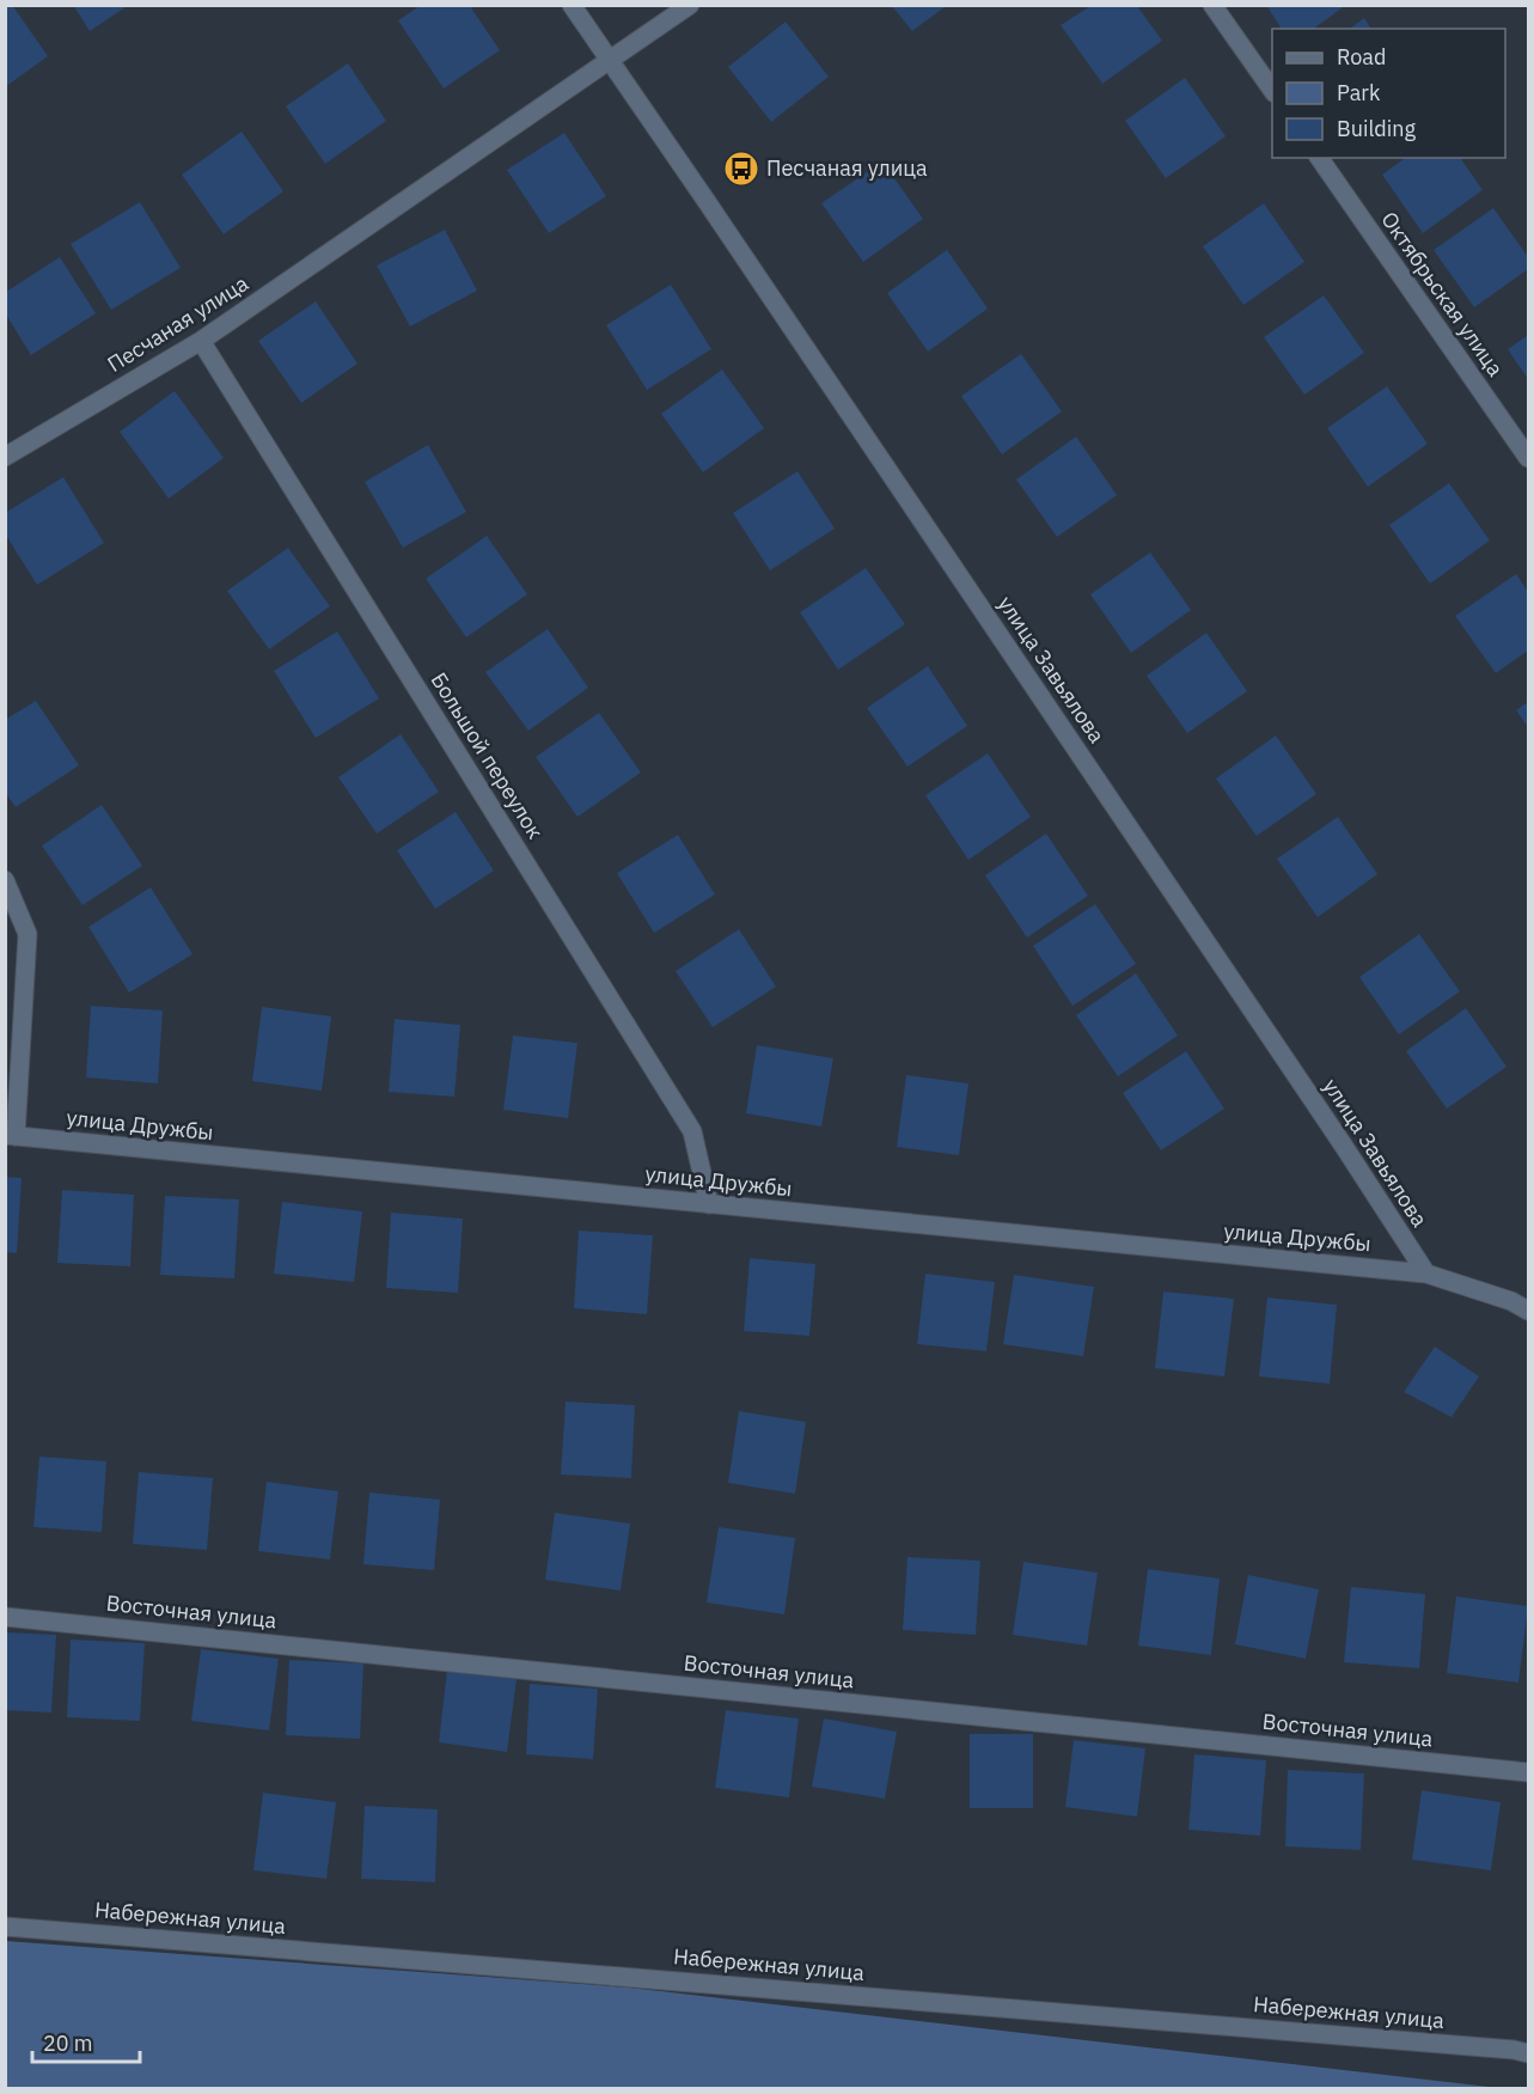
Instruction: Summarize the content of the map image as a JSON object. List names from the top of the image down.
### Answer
{
  "streets": {
    "street": [
      "Октябрьская улица",
      "Песчаная улица",
      "улица Завьялова",
      "Большой переулок",
      "улица Дружбы",
      "Восточная улица",
      "Набережная улица"
    ]
  },
  "crossings": [
    ["Песчаная улица", "улица Завьялова"],
    ["Песчаная улица", "Большой переулок"],
    ["улица Завьялова", "улица Дружбы"],
    ["Большой переулок", "улица Дружбы"]
  ],
  "places": {
    "bus stop": ["Песчаная улица"]
  },
  "legend": ["Road", "Park", "Building"],
  "scale_bar": "20 m"
}
